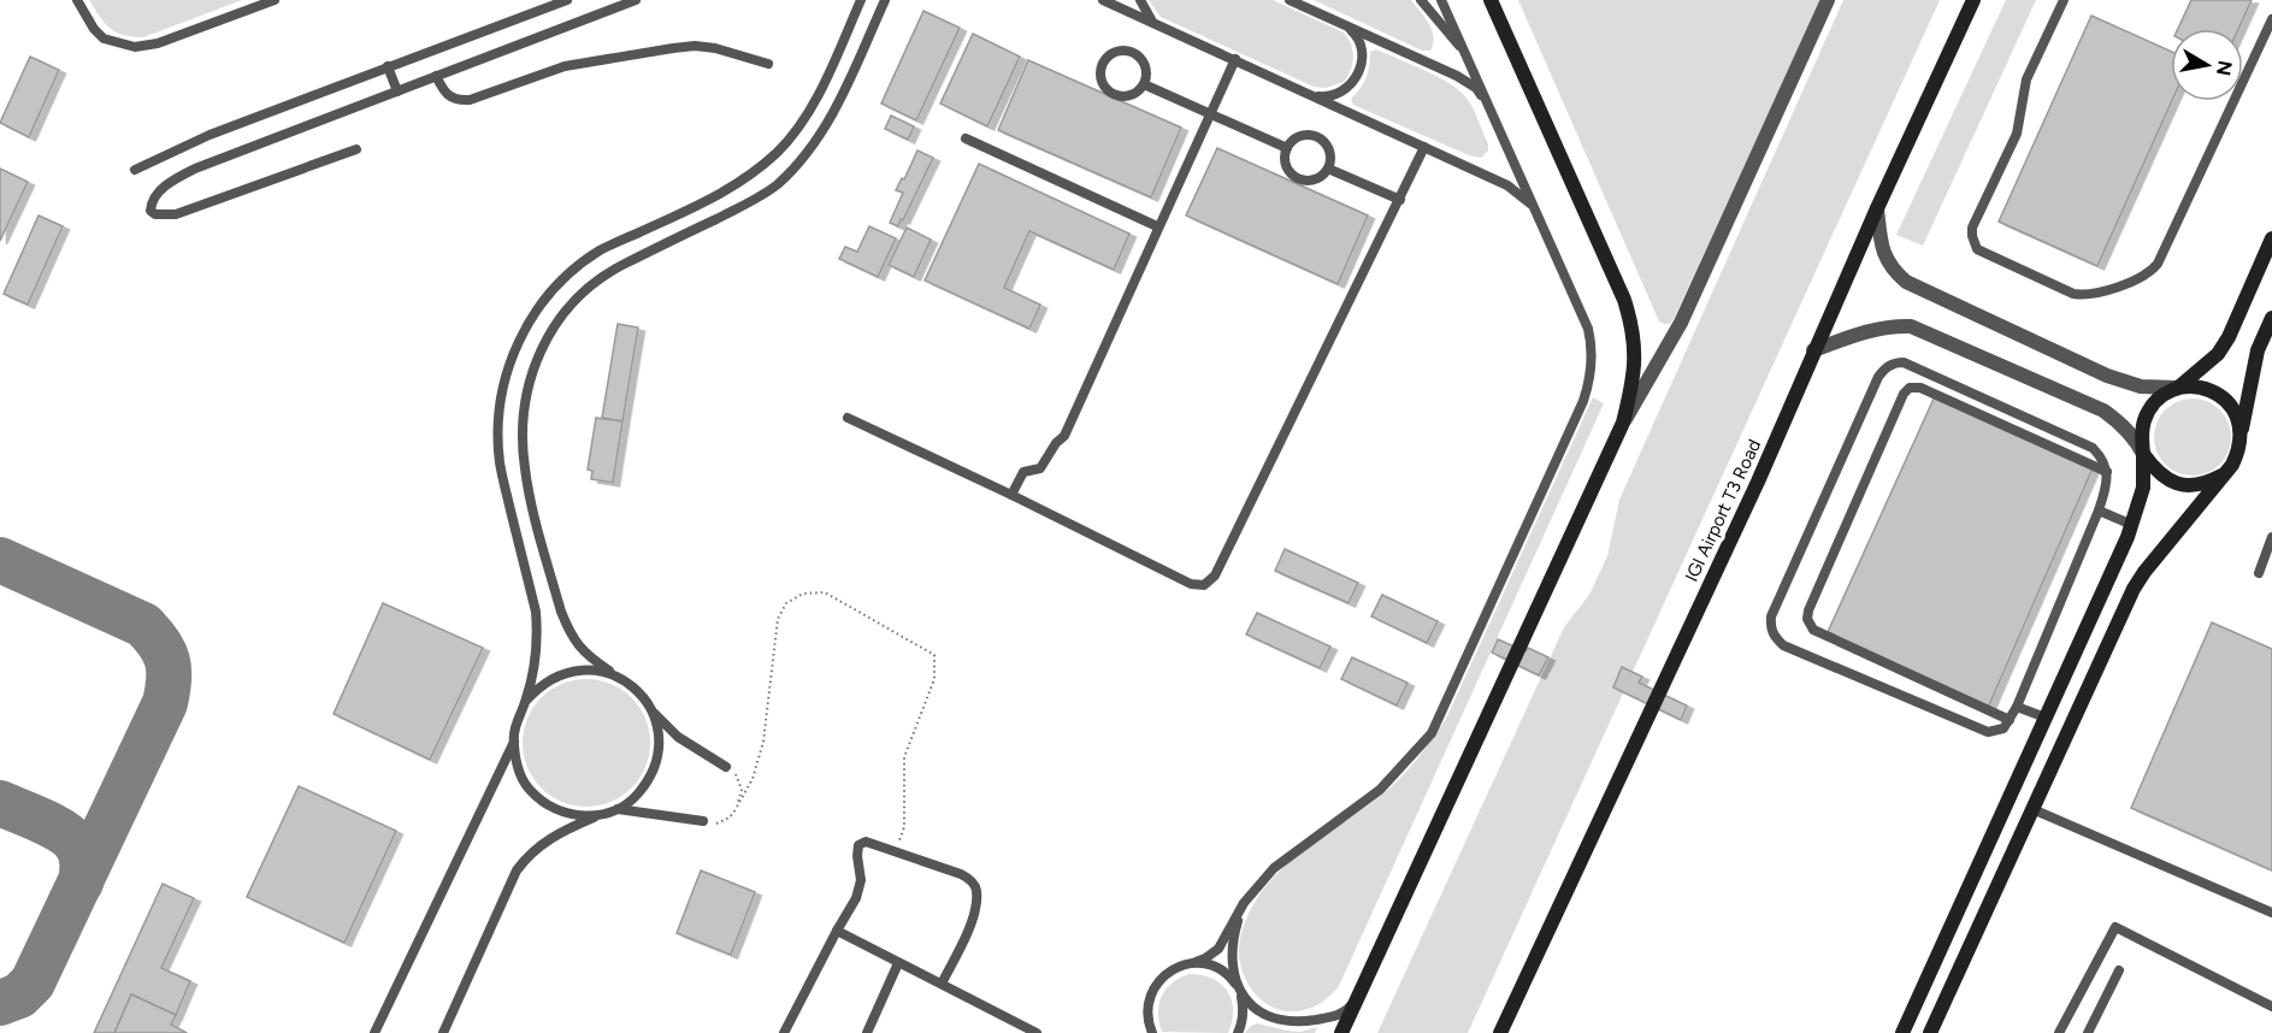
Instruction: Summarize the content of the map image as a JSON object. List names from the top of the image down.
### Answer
{
  "streets": {
    "main road": ["IGI Airport T3 Road"]
  },
  "north": "right"
}
